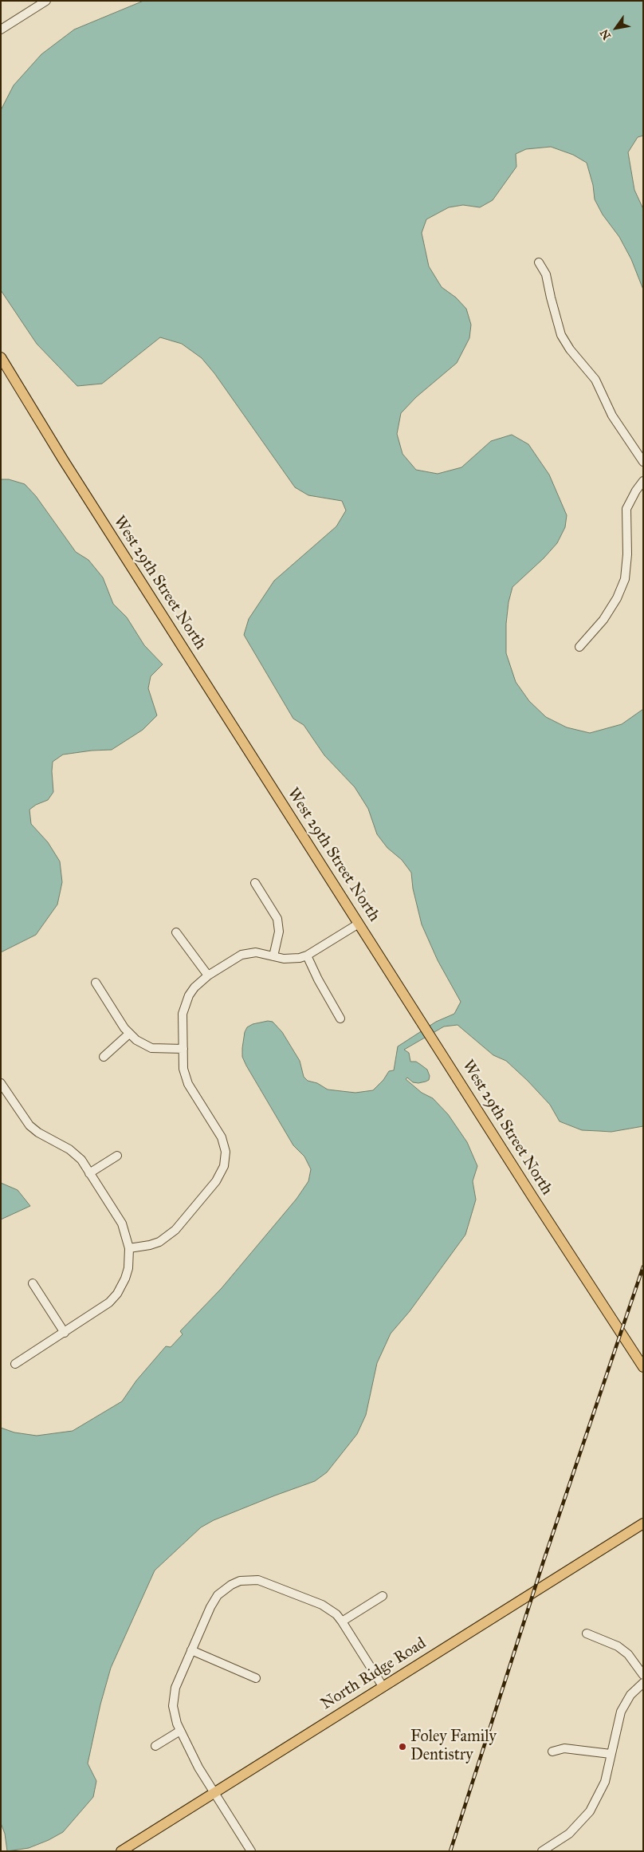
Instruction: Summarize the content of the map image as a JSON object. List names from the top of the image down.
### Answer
{
  "streets": {
    "main road": ["West 29th Street North", "North Ridge Road"]
  },
  "places": ["Foley Family Dentistry"],
  "north": "bottom left"
}
